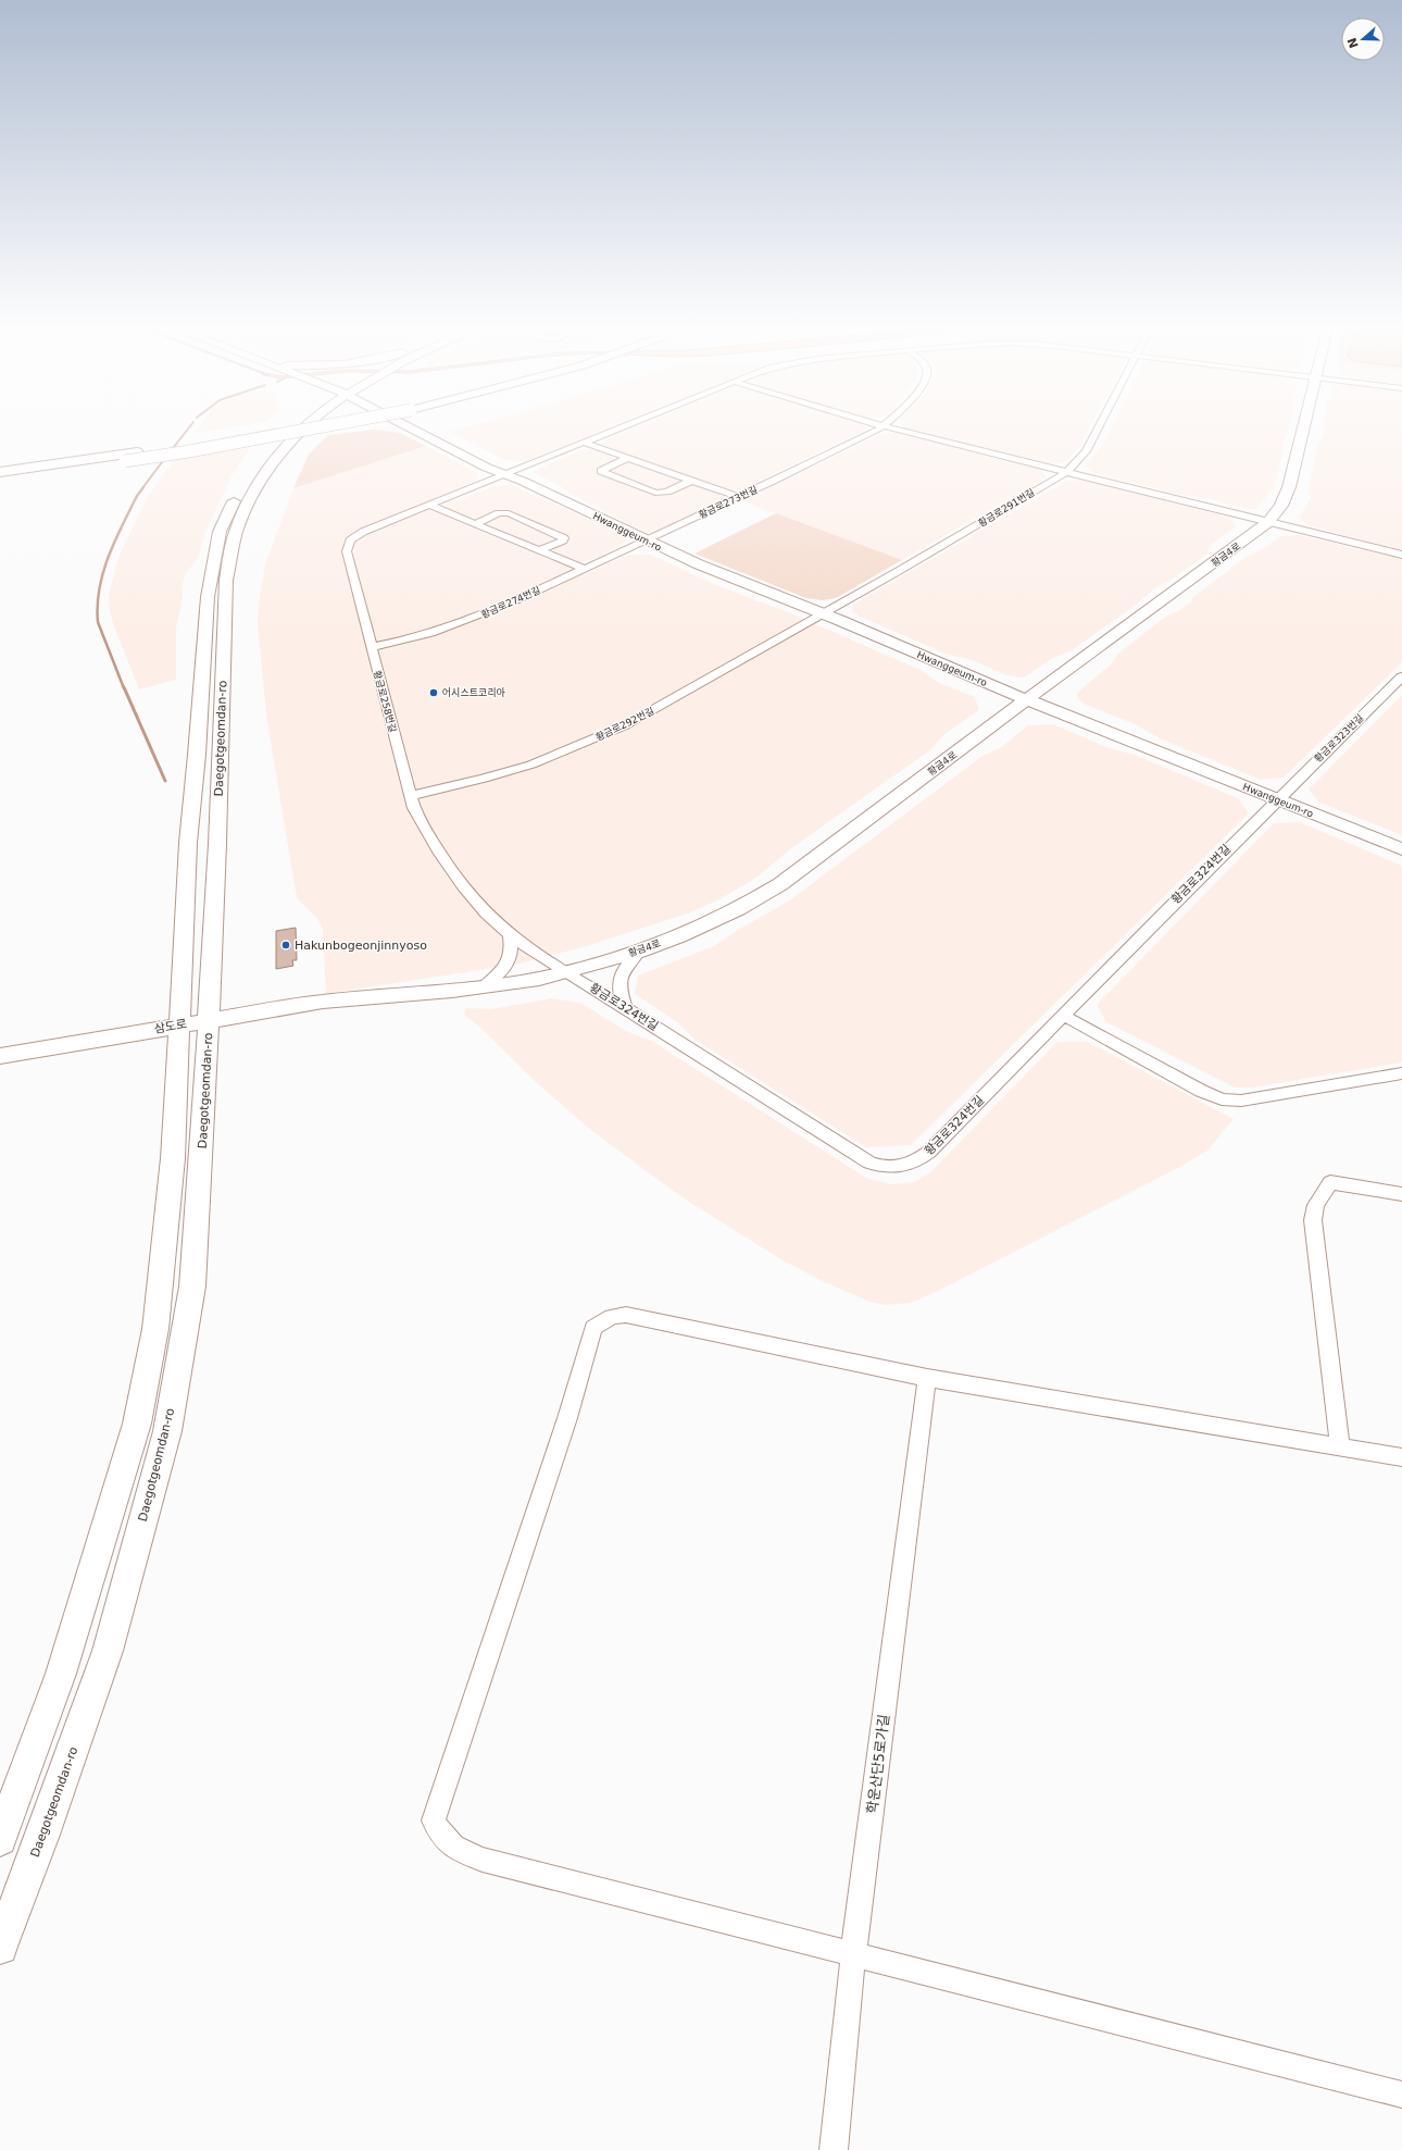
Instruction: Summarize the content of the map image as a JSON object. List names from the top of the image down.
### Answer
{
  "streets": {
    "street": [
      "황금로273번길",
      "황금로291번길",
      "Hwanggeum-ro",
      "황금4로",
      "황금로274번길",
      "황금로258번길",
      "황금로292번길",
      "Daegotgeomdan-ro",
      "황금로323번길",
      "황금로324번길",
      "삼도로",
      "학운산단5로가길"
    ]
  },
  "crossings": [
    ["황금로273번길", "Hwanggeum-ro"],
    ["황금로273번길", "황금로274번길"],
    ["황금로291번길", "Hwanggeum-ro"],
    ["황금로291번길", "황금로292번길"],
    ["Hwanggeum-ro", "황금4로"],
    ["Hwanggeum-ro", "황금로274번길"],
    ["Hwanggeum-ro", "황금로258번길"],
    ["Hwanggeum-ro", "황금로292번길"],
    ["Hwanggeum-ro", "황금로323번길"],
    ["Hwanggeum-ro", "황금로324번길"],
    ["황금4로", "황금로258번길"],
    ["황금4로", "황금로324번길"],
    ["황금4로", "삼도로"],
    ["황금로274번길", "황금로258번길"],
    ["황금로258번길", "황금로292번길"],
    ["황금로258번길", "황금로324번길"],
    ["Daegotgeomdan-ro", "삼도로"],
    ["황금로323번길", "황금로324번길"]
  ],
  "places": ["어시스트코리아", "Hakunbogeonjinnyoso"],
  "north": "left"
}
